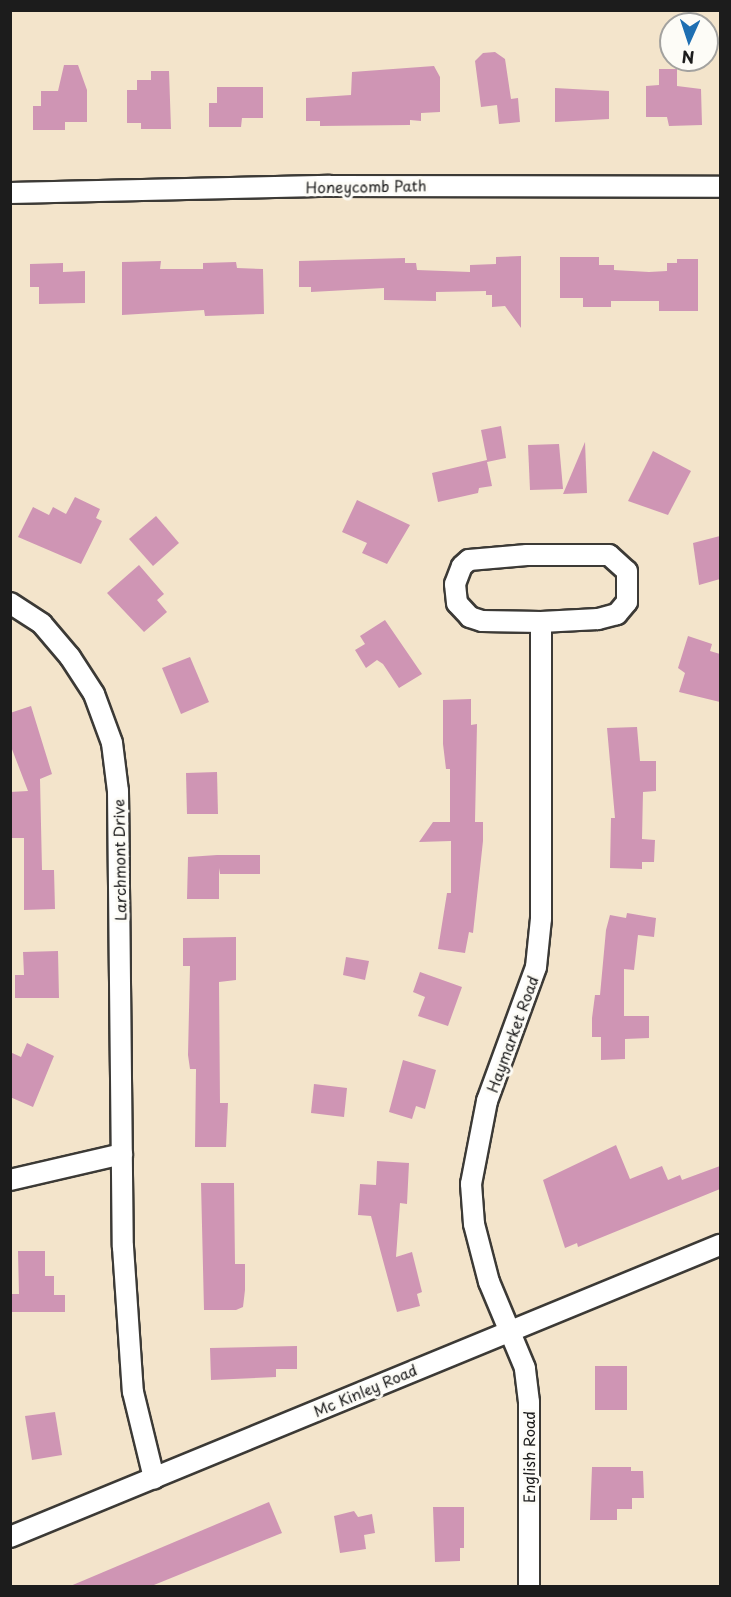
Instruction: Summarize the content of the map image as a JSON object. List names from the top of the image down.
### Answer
{
  "streets": {
    "street": [
      "Honeycomb Path",
      "Larchmont Drive",
      "Haymarket Road",
      "Mc Kinley Road",
      "English Road"
    ]
  },
  "crossings": [
    ["Larchmont Drive", "Mc Kinley Road"],
    ["Haymarket Road", "Mc Kinley Road"],
    ["Haymarket Road", "English Road"],
    ["Mc Kinley Road", "English Road"]
  ],
  "north": "bottom"
}
